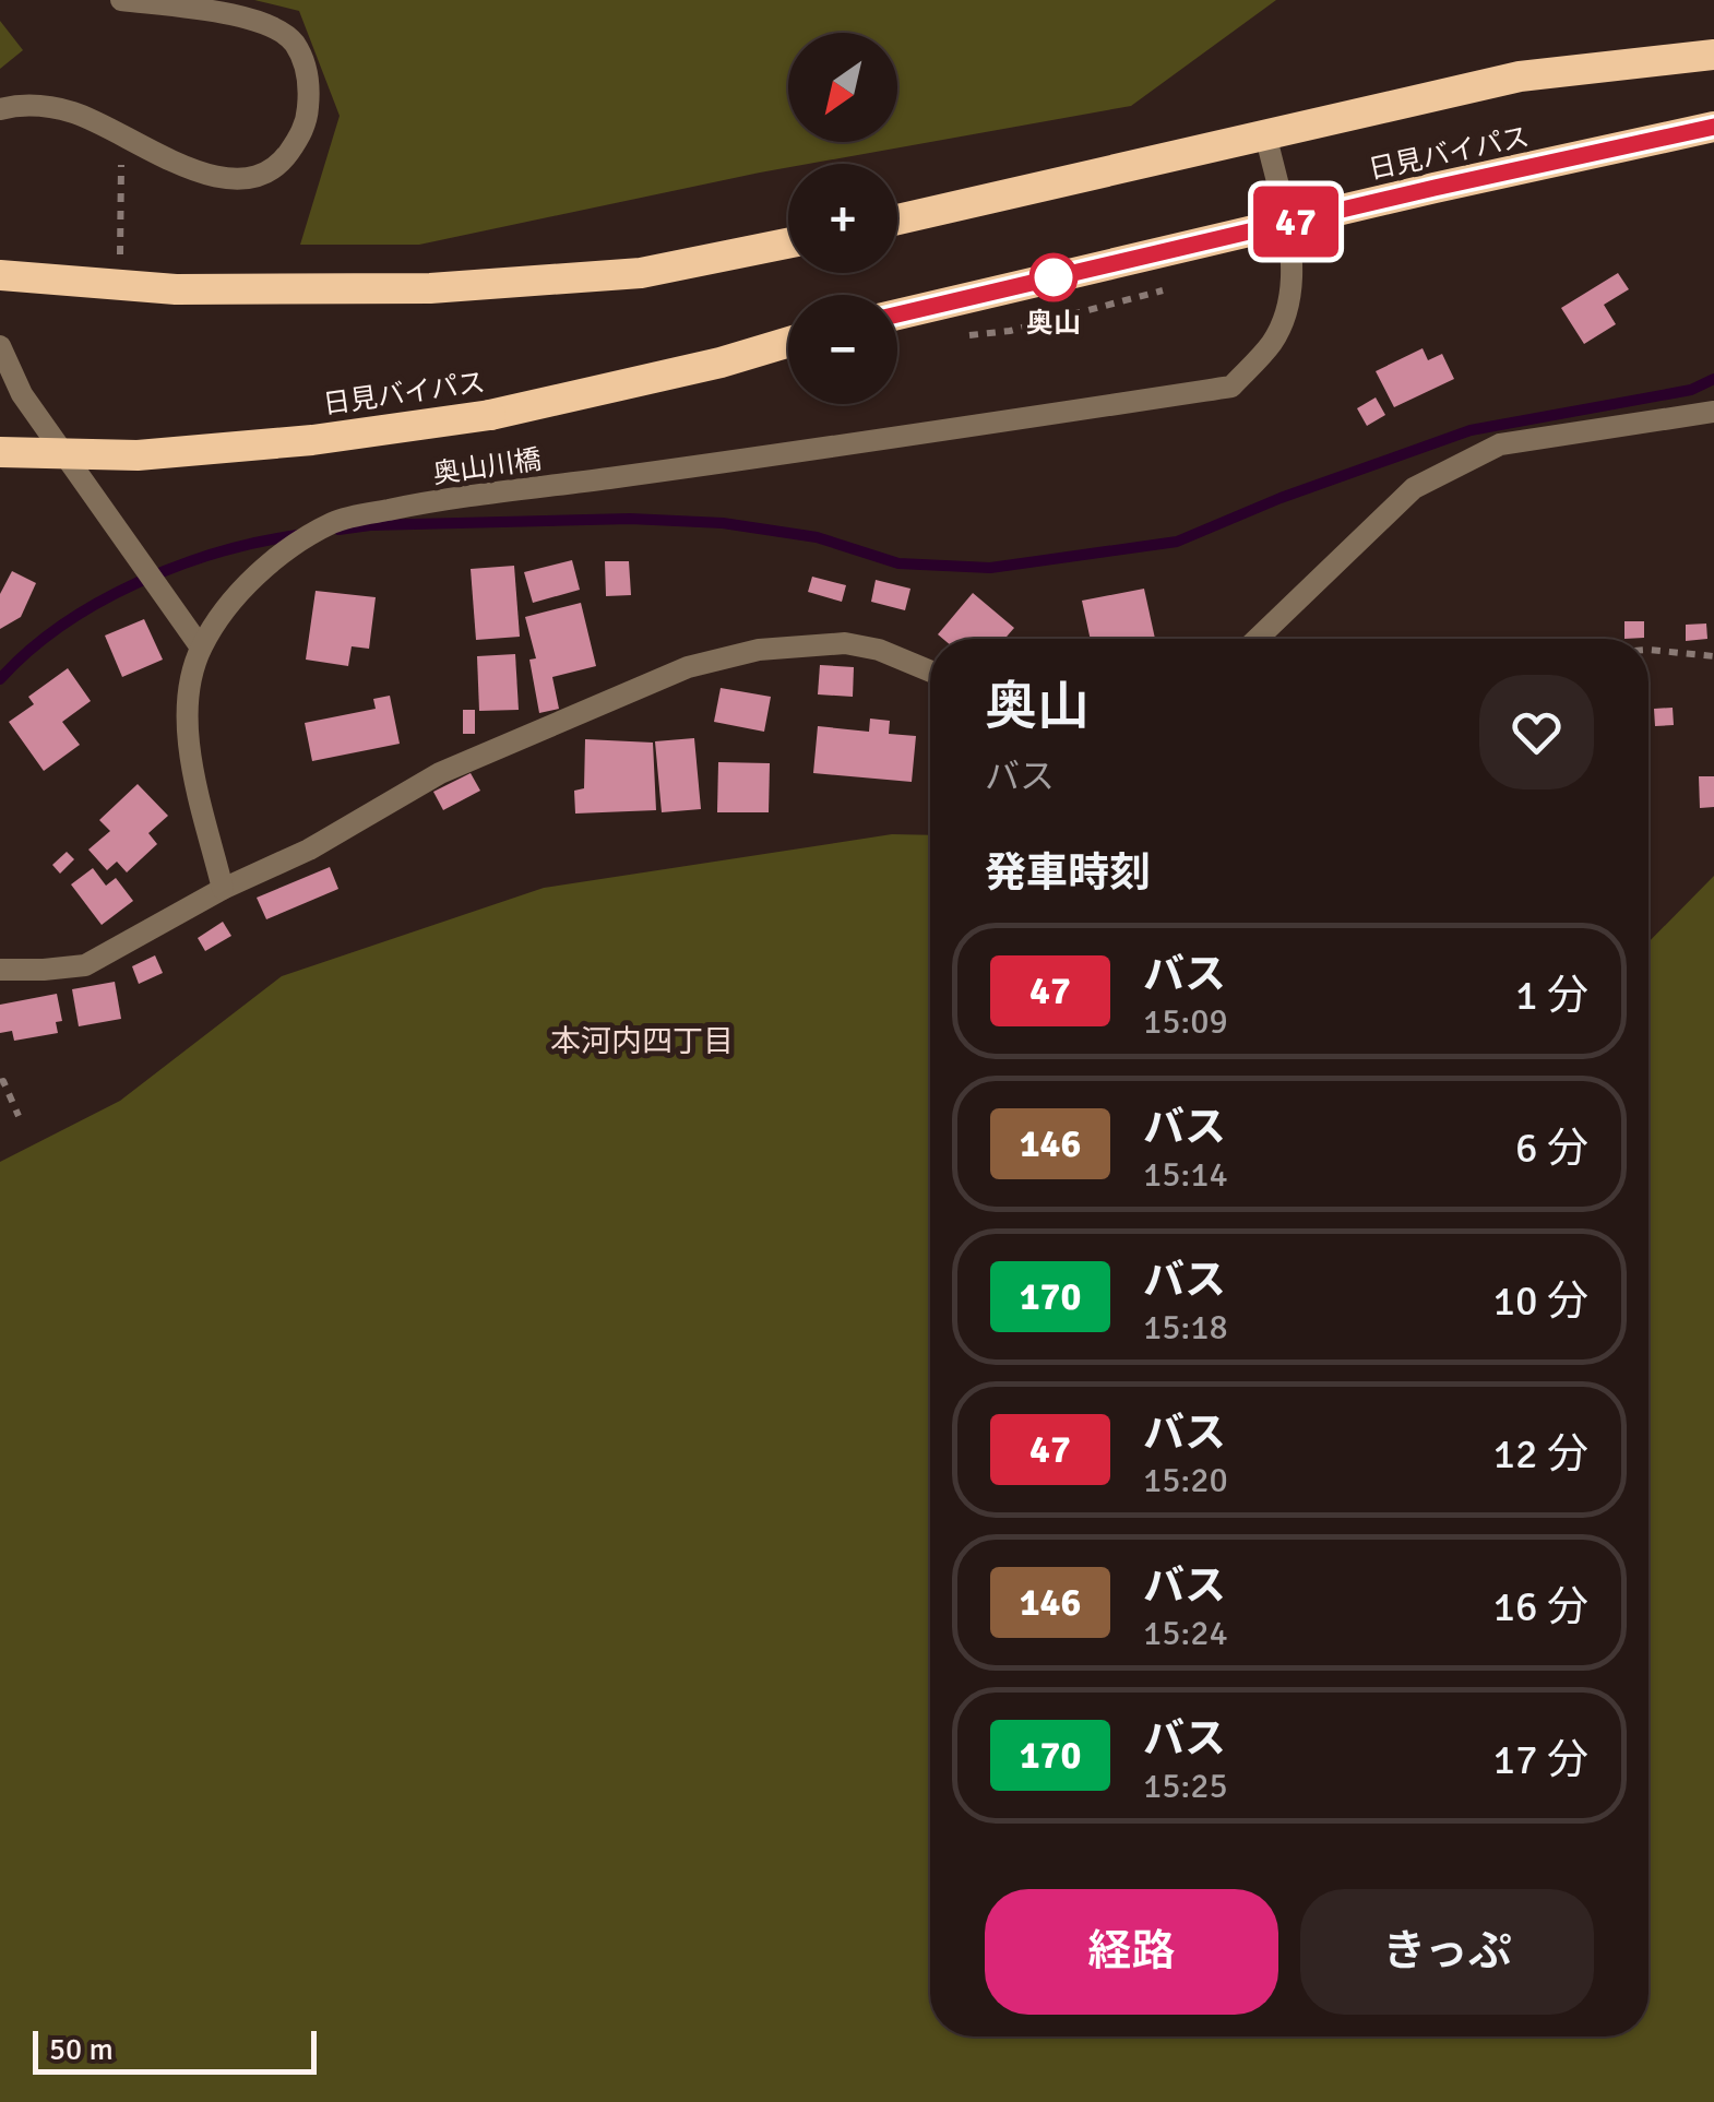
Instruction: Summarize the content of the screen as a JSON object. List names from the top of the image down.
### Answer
{
  "streets": {
    "highway": ["日見バイパス"],
    "street": ["奥山川橋"]
  },
  "crossings": [
    ["日見バイパス", "奥山川橋"]
  ],
  "districts": ["本河内四丁目"],
  "places": ["奥山"],
  "lines": ["bus line 47"],
  "scale_bar": "50 m",
  "north": "bottom left",
  "page": {
    "on_map": "47",
    "map_buttons": ["+", "−"],
    "heading": [
      ["奥山", "バス"],
      "発車時刻"
    ],
    "list": [
      {
        "mark": "47",
        "name": "バス",
        "note": "15:09",
        "value": "1 分"
      },
      {
        "mark": "146",
        "name": "バス",
        "note": "15:14",
        "value": "6 分"
      },
      {
        "mark": "170",
        "name": "バス",
        "note": "15:18",
        "value": "10 分"
      },
      {
        "mark": "47",
        "name": "バス",
        "note": "15:20",
        "value": "12 分"
      },
      {
        "mark": "146",
        "name": "バス",
        "note": "15:24",
        "value": "16 分"
      },
      {
        "mark": "170",
        "name": "バス",
        "note": "15:25",
        "value": "17 分"
      }
    ],
    "buttons": ["経路", "きっぷ"],
    "scale": "50 m"
  }
}
